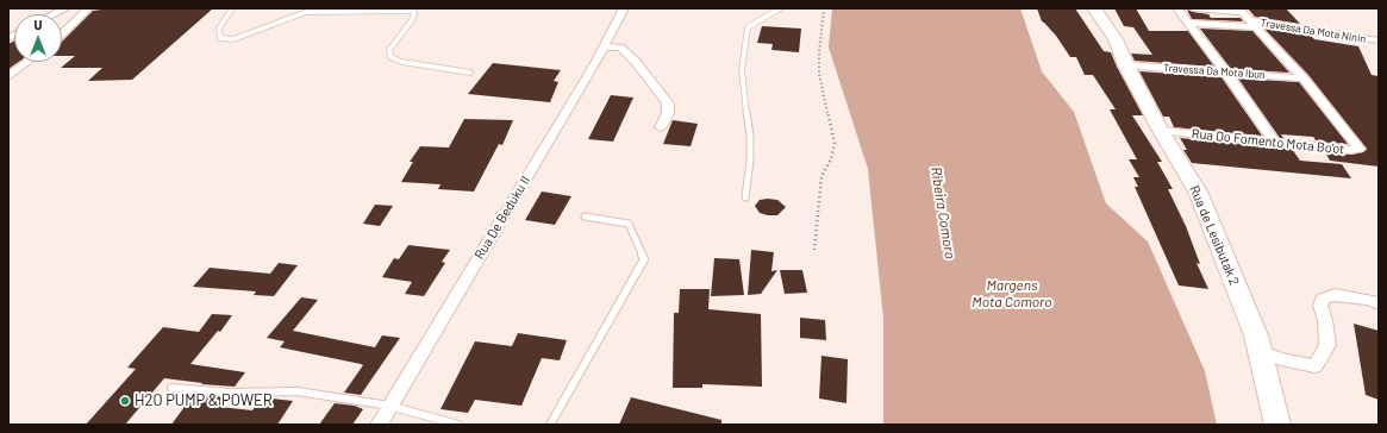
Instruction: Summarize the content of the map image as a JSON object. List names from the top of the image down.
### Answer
{
  "streets": {
    "main road": ["Rua de Lesibutak 2"],
    "street": [
      "Travessa Da Mota Ninin",
      "Travessa Da Mota Ibun",
      "Rua Do Fomento Mota Bo’ot",
      "Rua De Beduku II"
    ]
  },
  "crossings": [
    ["Travessa Da Mota Ninin", "Rua Do Fomento Mota Bo’ot"],
    ["Travessa Da Mota Ibun", "Rua Do Fomento Mota Bo’ot"],
    ["Travessa Da Mota Ibun", "Rua de Lesibutak 2"],
    ["Rua Do Fomento Mota Bo’ot", "Rua de Lesibutak 2"]
  ],
  "water": ["Ribeira Comoro", "Margens Mota Comoro"],
  "places": ["H2O PUMP & POWER"],
  "north": "top"
}
